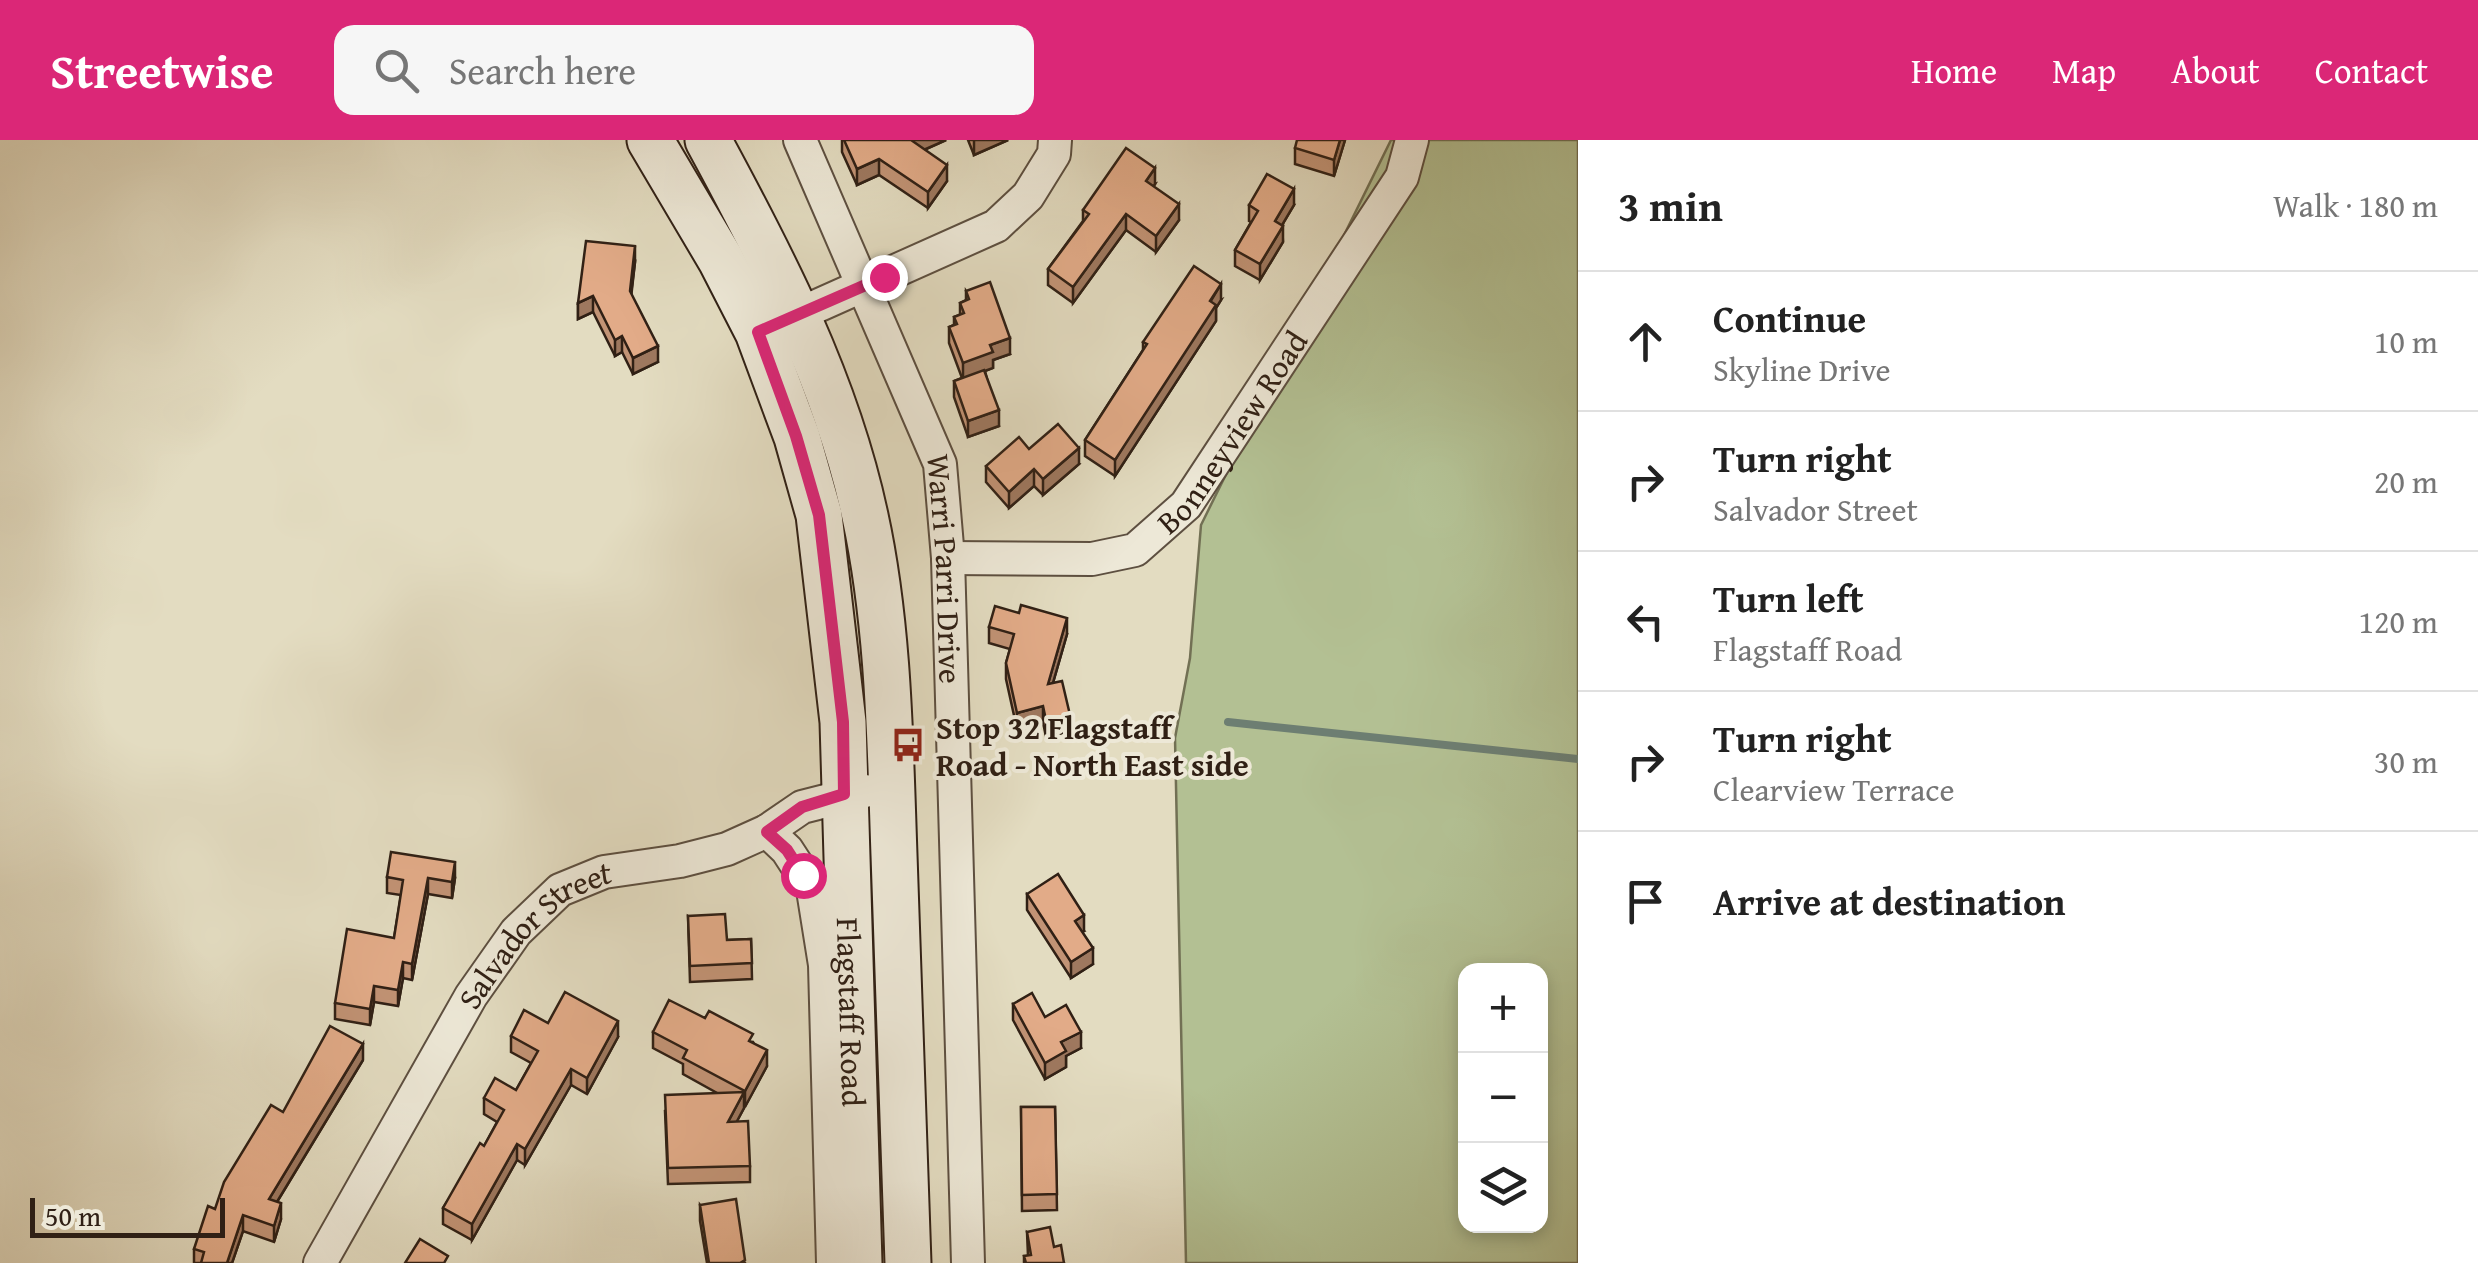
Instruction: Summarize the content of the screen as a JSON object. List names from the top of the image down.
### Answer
{
  "streets": {
    "main road": ["Flagstaff Road"],
    "street": ["Bonneyview Road", "Warri Parri Drive", "Salvador Street"]
  },
  "crossings": [
    ["Bonneyview Road", "Warri Parri Drive"],
    ["Salvador Street", "Flagstaff Road"]
  ],
  "places": {
    "bus stop": ["Stop 32 Flagstaff Road - North East side"]
  },
  "scale_bar": "50 m",
  "page": {
    "header": "Streetwise",
    "search": "Search here",
    "nav": [
      "Home",
      "Map",
      "About",
      "Contact"
    ],
    "heading": ["3 min", "Walk · 180 m"],
    "list": [
      ["Continue", "Skyline Drive", "10 m"],
      ["Turn right", "Salvador Street", "20 m"],
      ["Turn left", "Flagstaff Road", "120 m"],
      ["Turn right", "Clearview Terrace", "30 m"],
      "Arrive at destination"
    ],
    "map_buttons": ["+", "−"],
    "scale": "50 m"
  }
}
